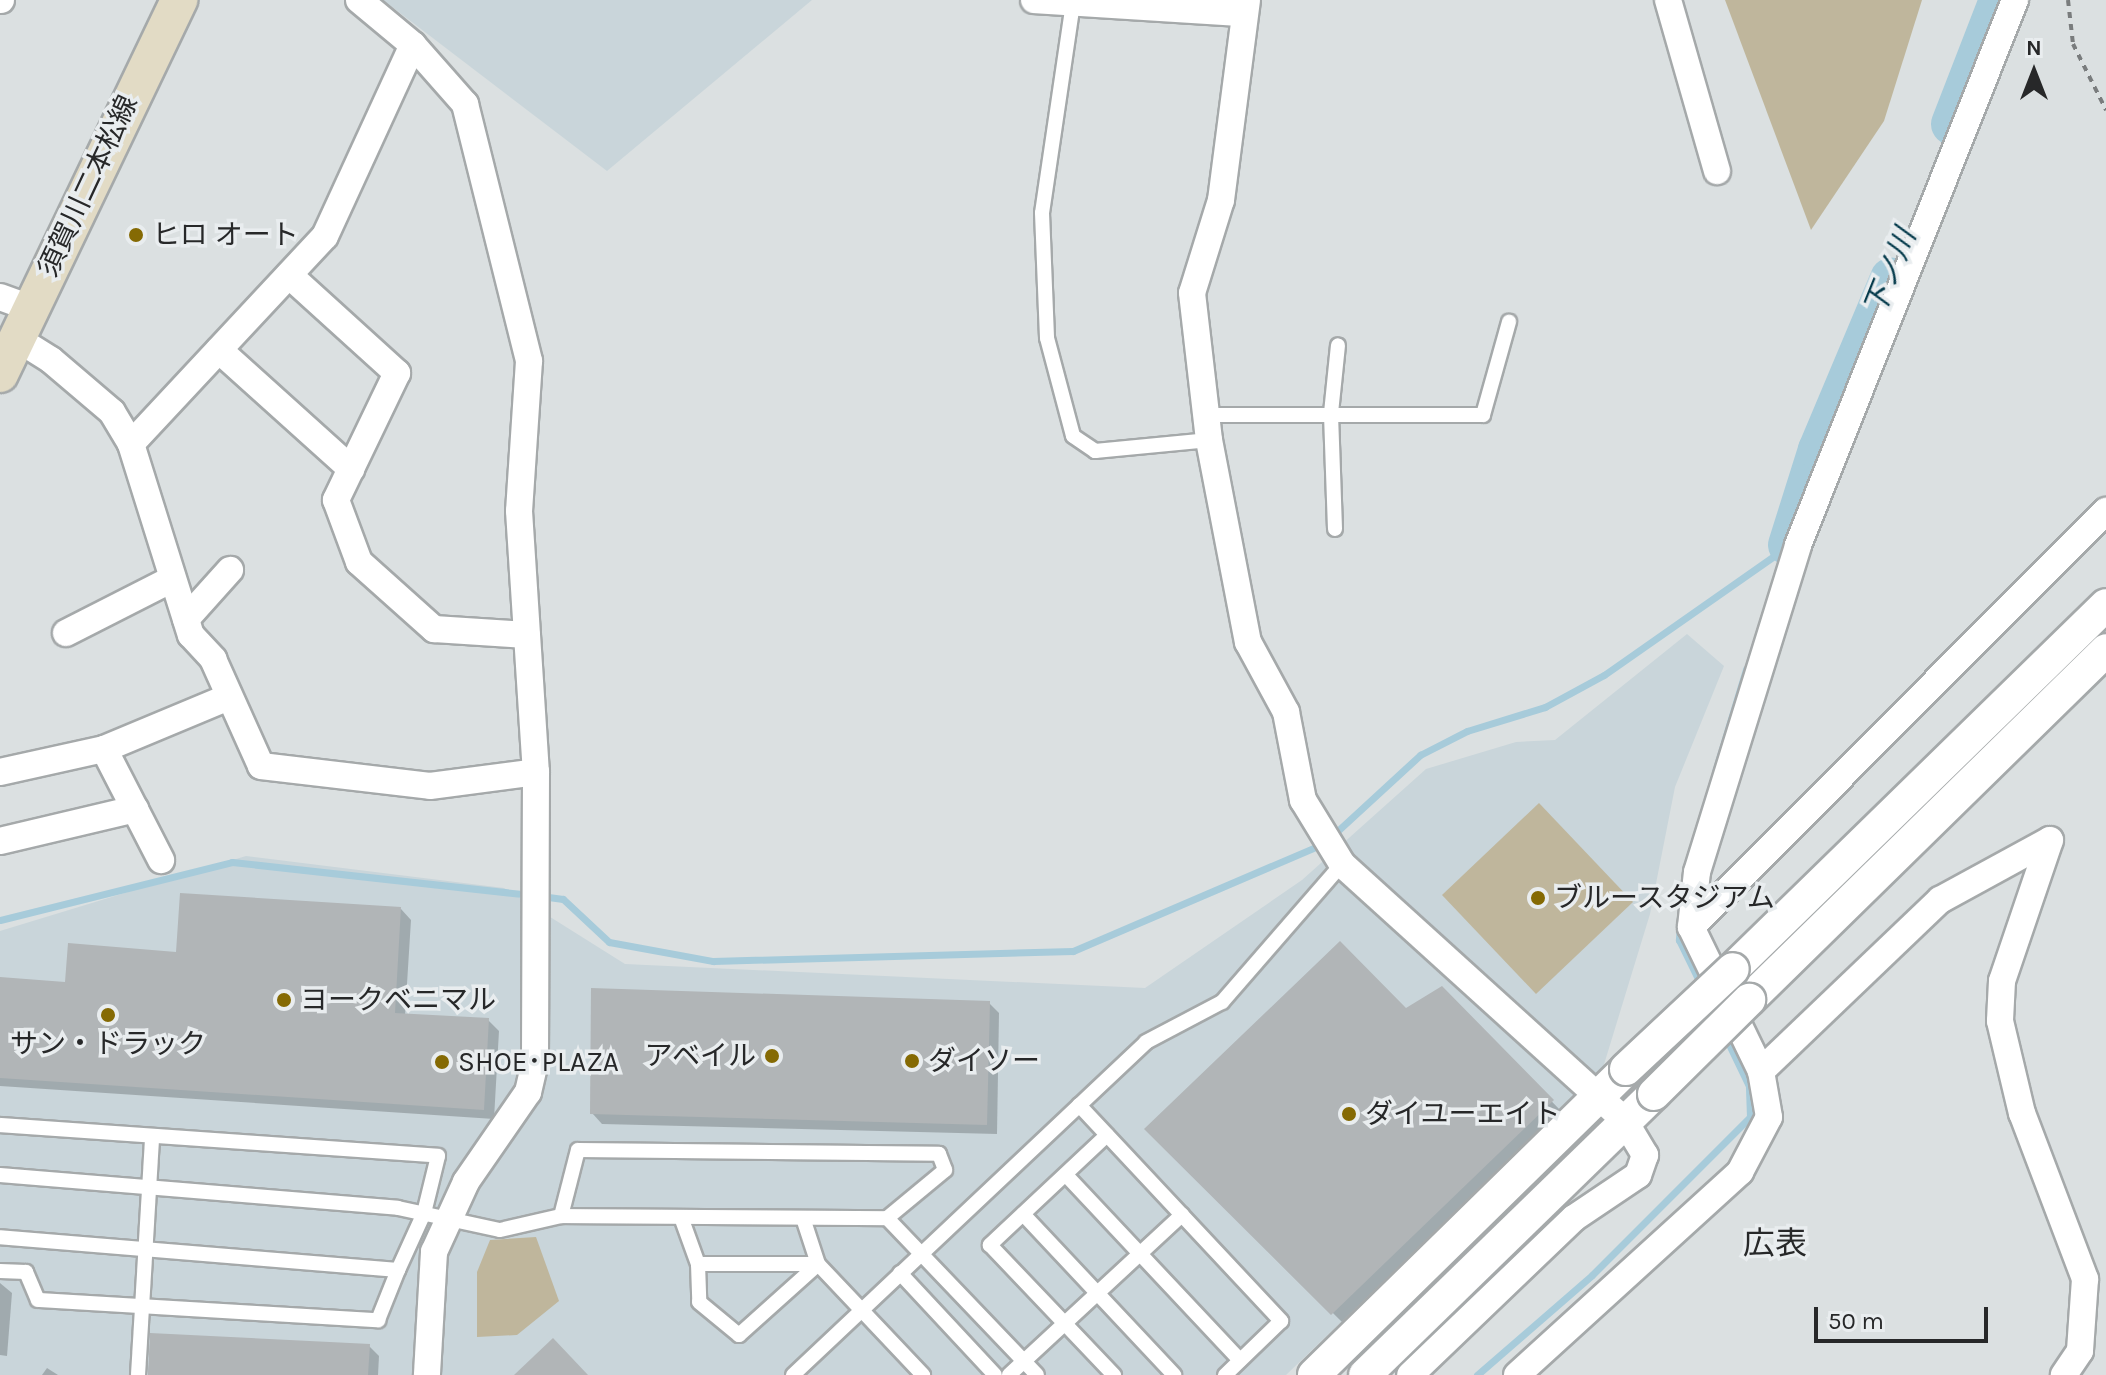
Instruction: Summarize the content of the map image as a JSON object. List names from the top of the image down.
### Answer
{
  "streets": {
    "main road": ["須賀川二本松線"]
  },
  "districts": ["広表"],
  "water": ["下ノ川"],
  "places": [
    "ヒロ オート",
    "ブルースタジアム",
    "ヨークベニマル",
    "サン・ドラック",
    "アベイル",
    "ダイソー",
    "SHOE･PLAZA",
    "ダイユーエイト"
  ],
  "scale_bar": "50 m",
  "north": "top"
}
